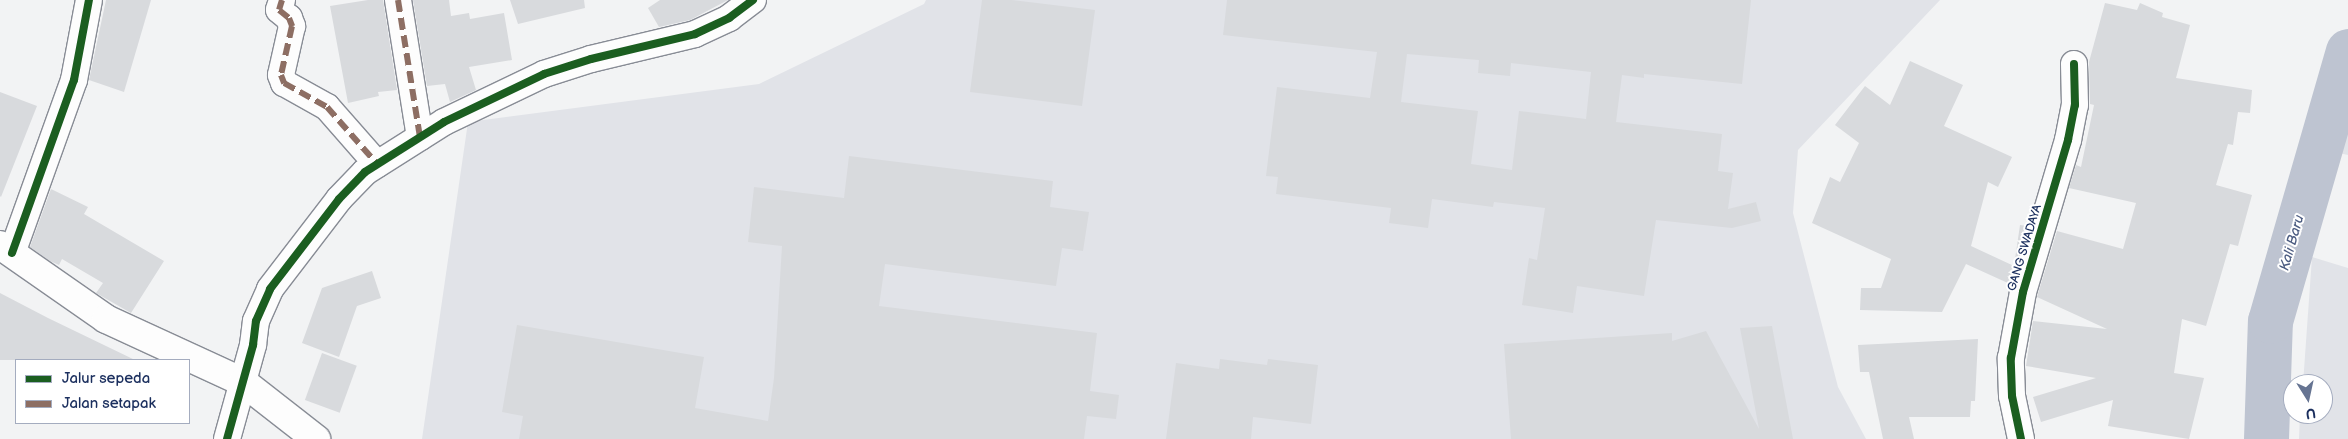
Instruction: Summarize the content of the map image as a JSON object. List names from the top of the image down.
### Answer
{
  "streets": {
    "street": ["GANG SWADAYA"]
  },
  "water": ["Kali Baru"],
  "legend": ["Jalur sepeda", "Jalan setapak"],
  "north": "bottom"
}
